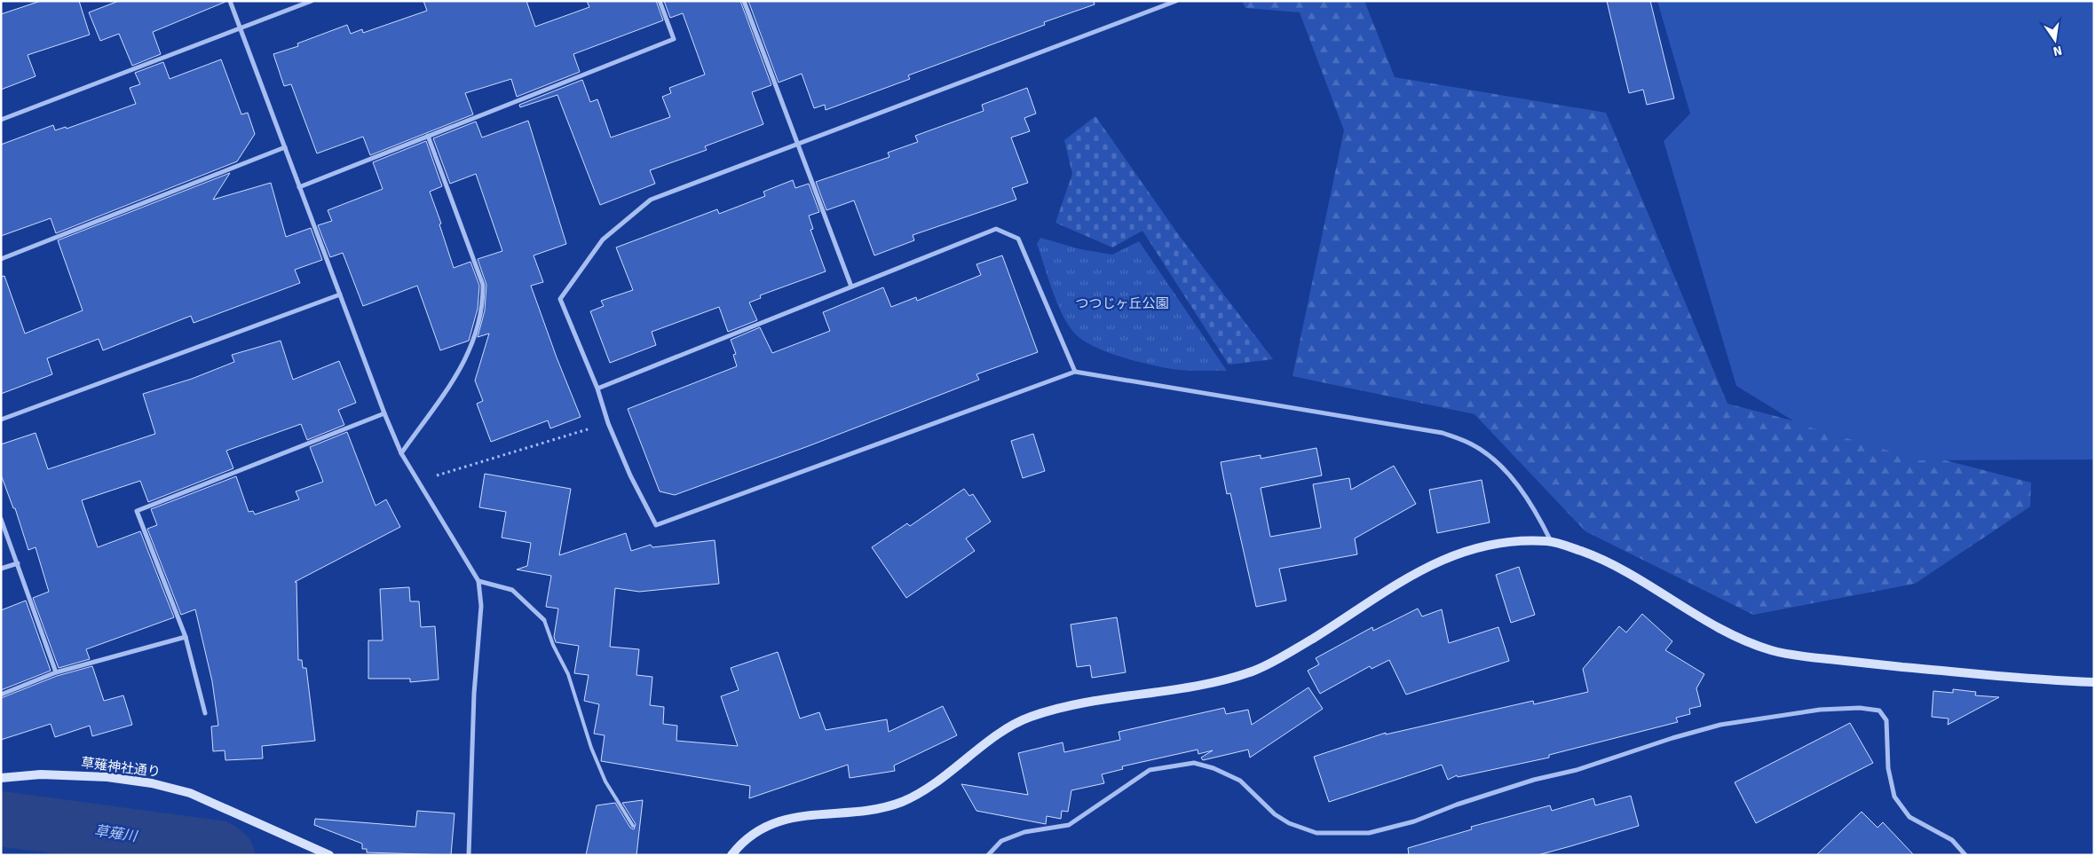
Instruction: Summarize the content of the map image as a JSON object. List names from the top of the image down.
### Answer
{
  "streets": {
    "street": ["草薙神社通り"]
  },
  "water": ["草薙川"],
  "parks": ["つつじヶ丘公園"],
  "north": "bottom"
}
